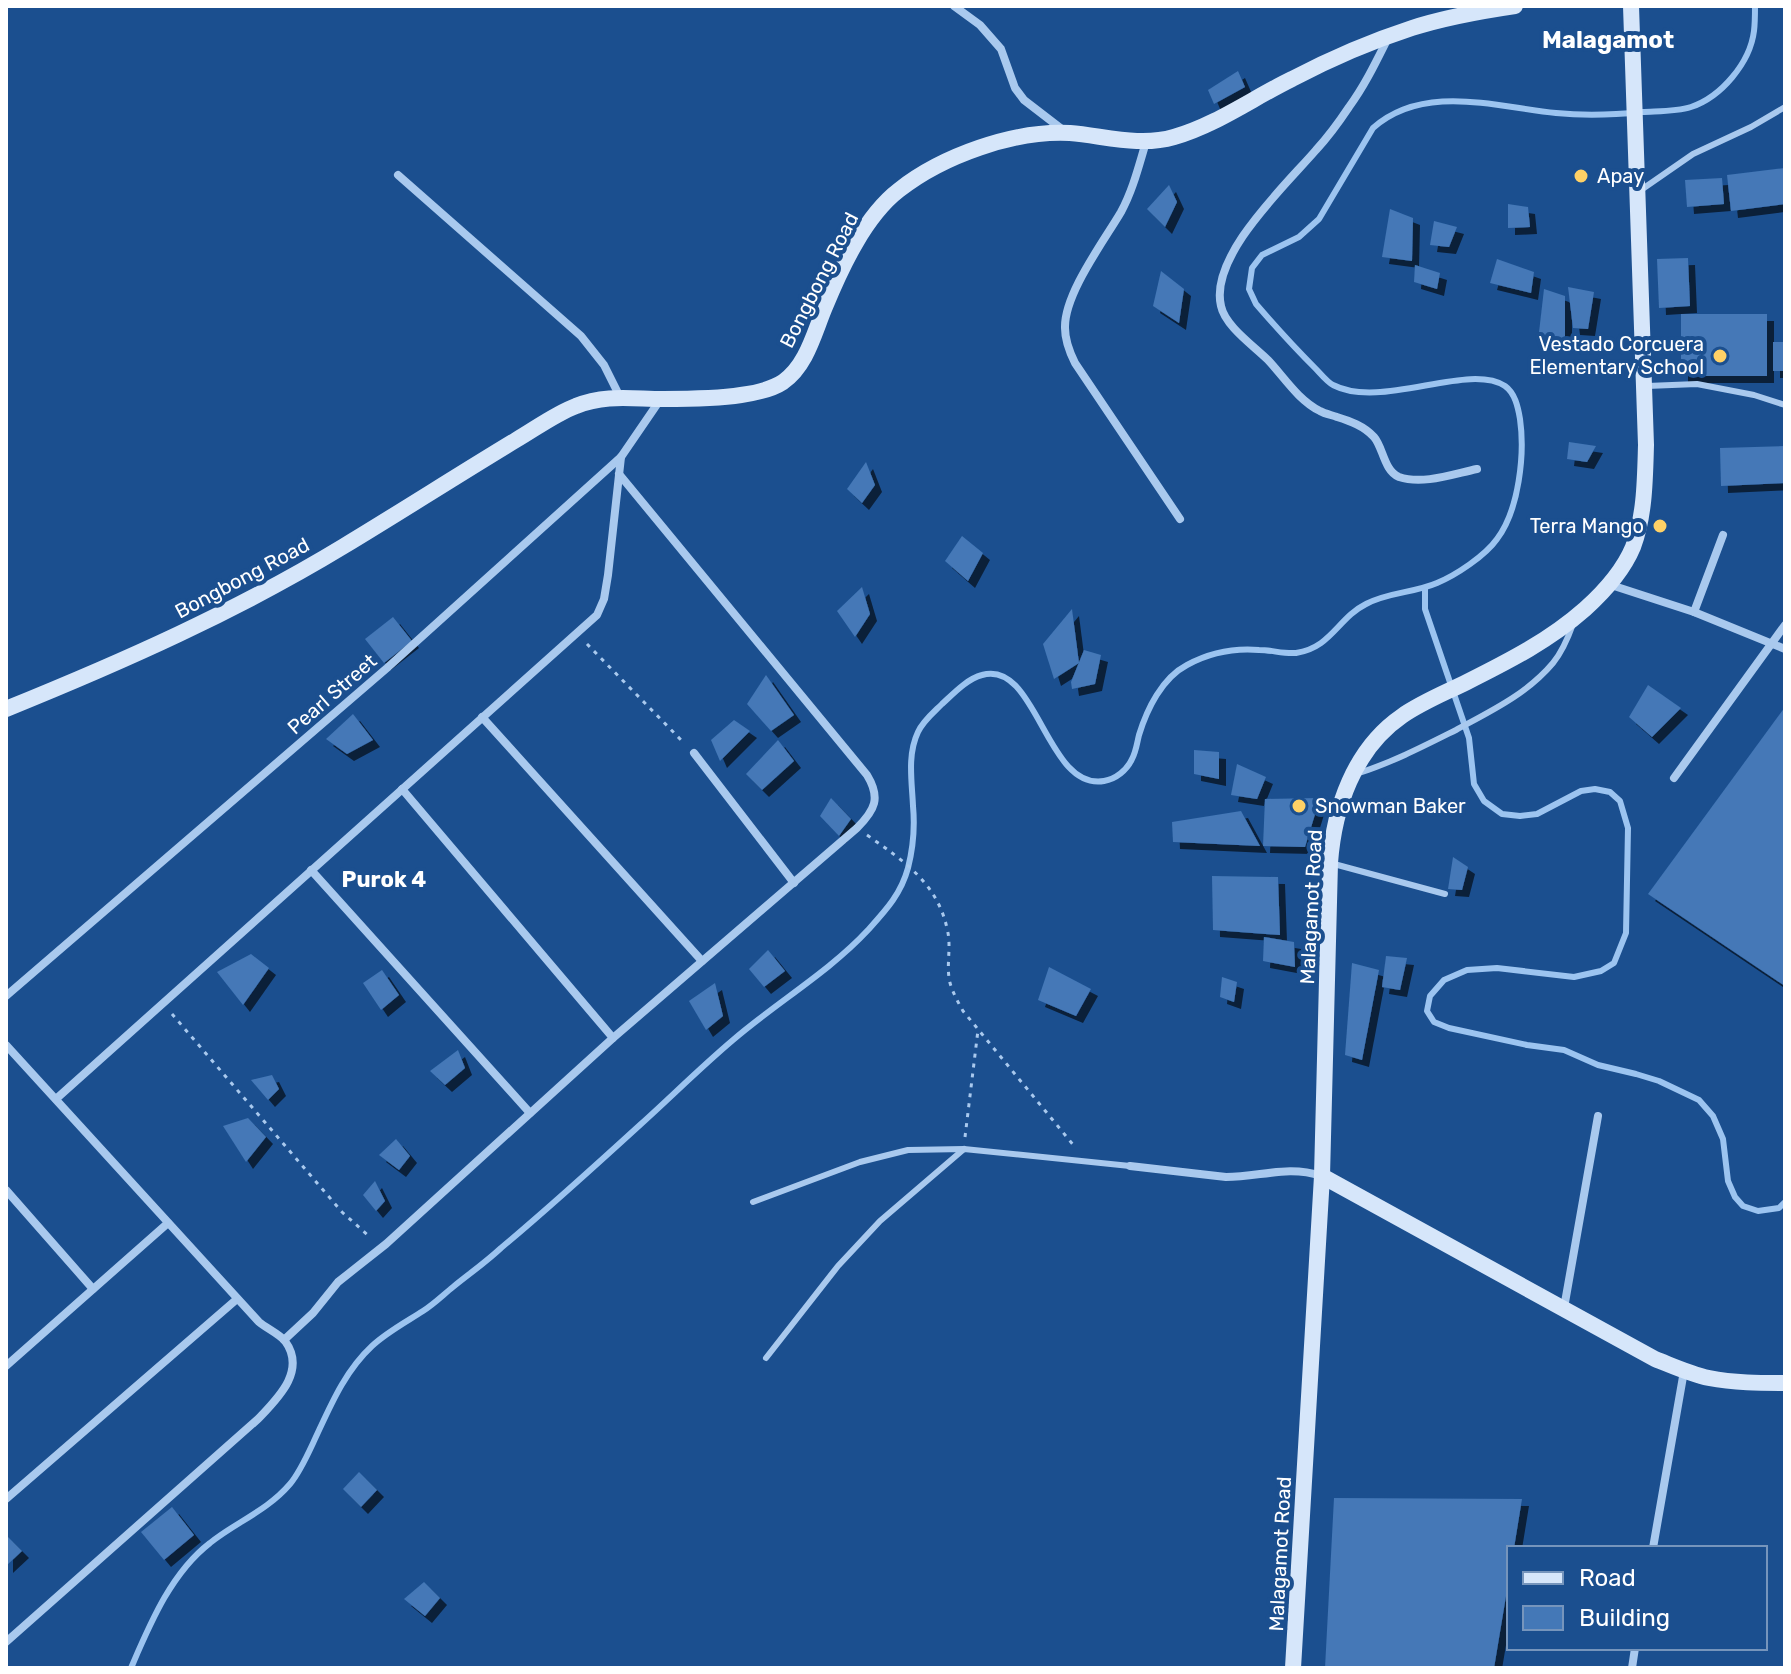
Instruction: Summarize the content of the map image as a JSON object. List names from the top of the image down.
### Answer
{
  "streets": {
    "street": ["Bongbong Road", "Pearl Street", "Malagamot Road"]
  },
  "crossings": [
    ["Bongbong Road", "Pearl Street"]
  ],
  "districts": ["Malagamot", "Purok 4"],
  "places": [
    "Apay",
    "Vestado Corcuera Elementary School",
    "Terra Mango",
    "Snowman Baker"
  ],
  "legend": ["Road", "Building"]
}
